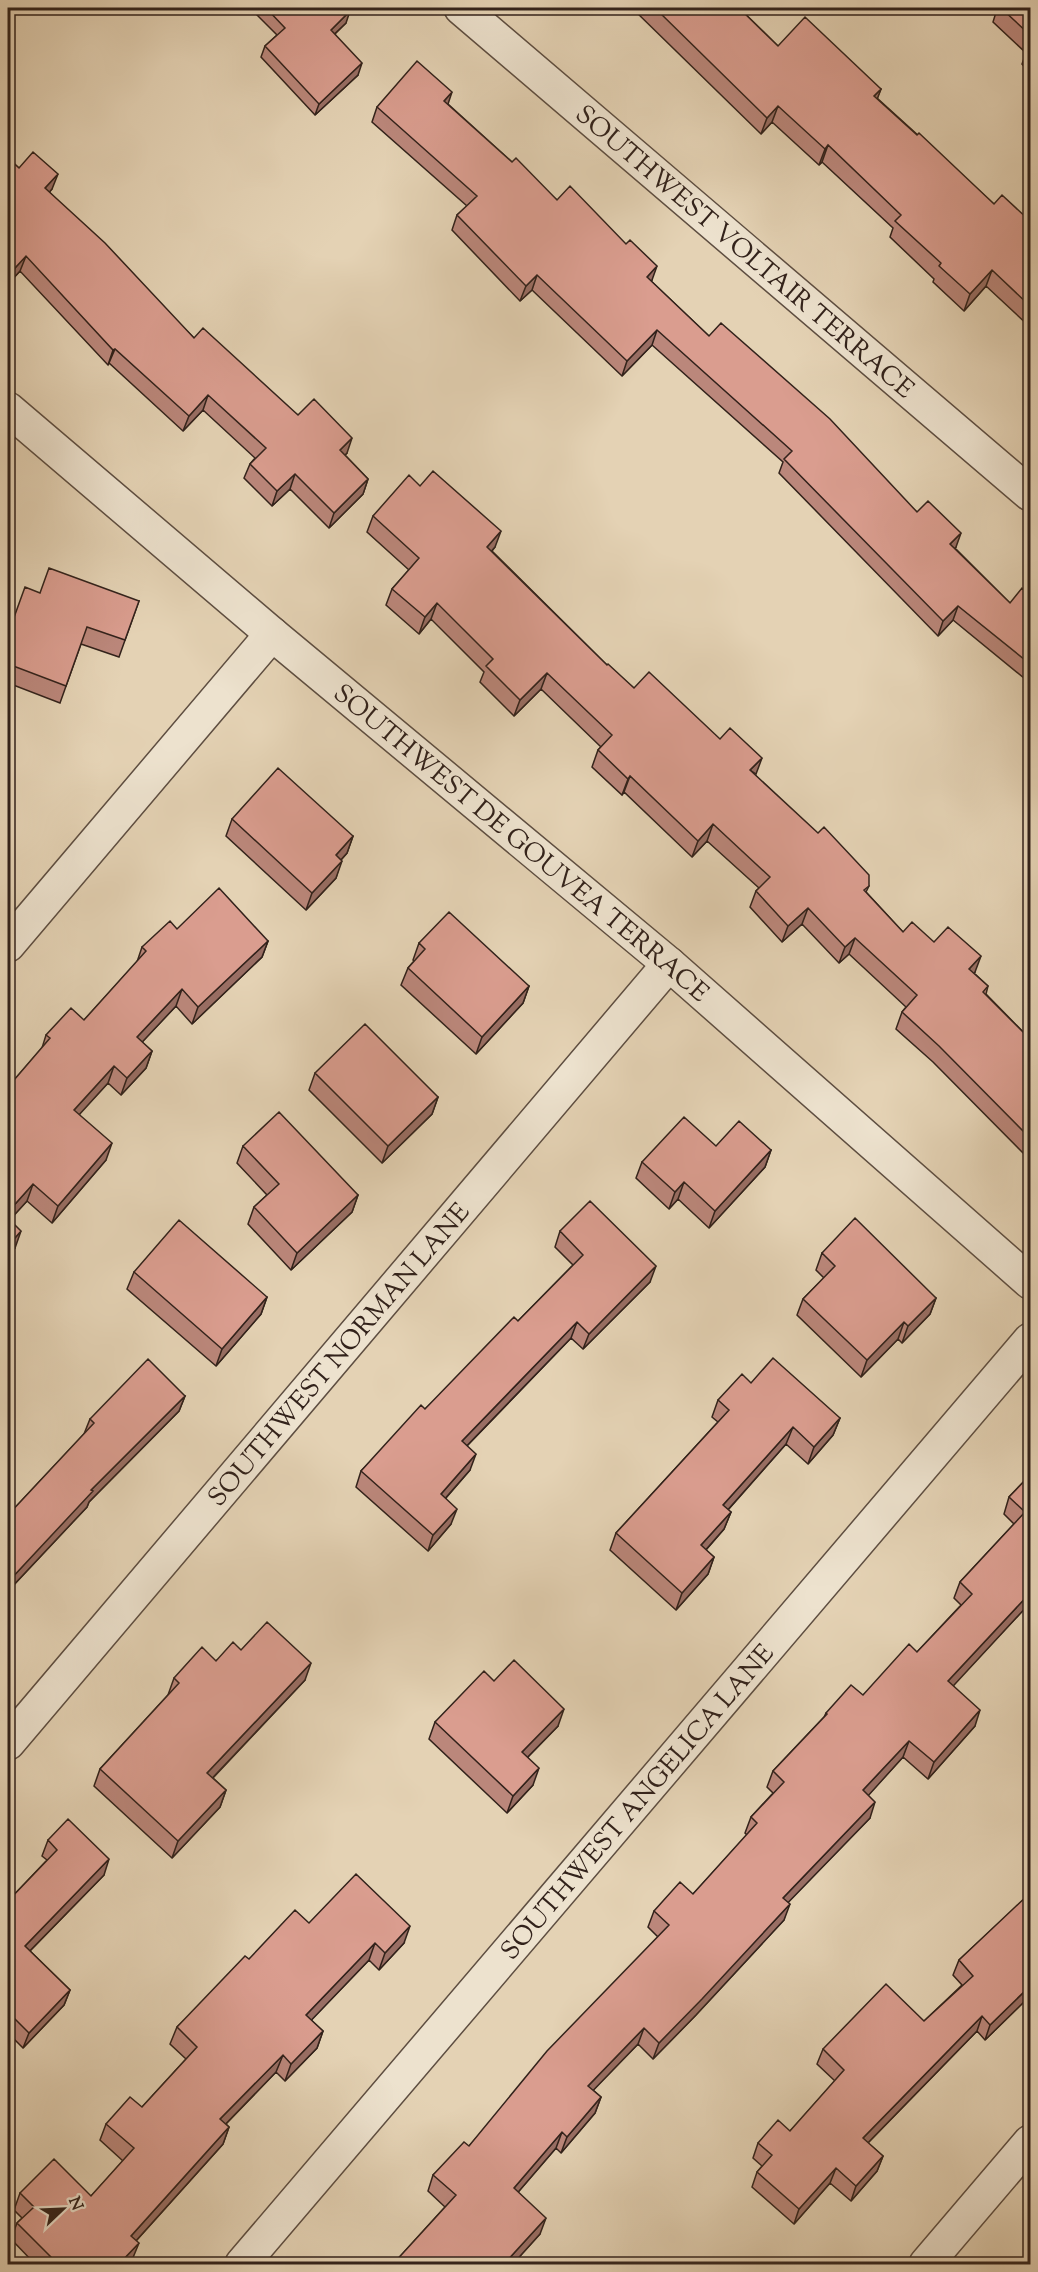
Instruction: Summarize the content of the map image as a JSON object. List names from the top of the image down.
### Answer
{
  "streets": {
    "street": [
      "SOUTHWEST VOLTAIR TERRACE",
      "SOUTHWEST DE GOUVEA TERRACE",
      "SOUTHWEST NORMAN LANE",
      "SOUTHWEST ANGELICA LANE"
    ]
  },
  "crossings": [
    ["SOUTHWEST DE GOUVEA TERRACE", "SOUTHWEST NORMAN LANE"]
  ],
  "north": "top right"
}
